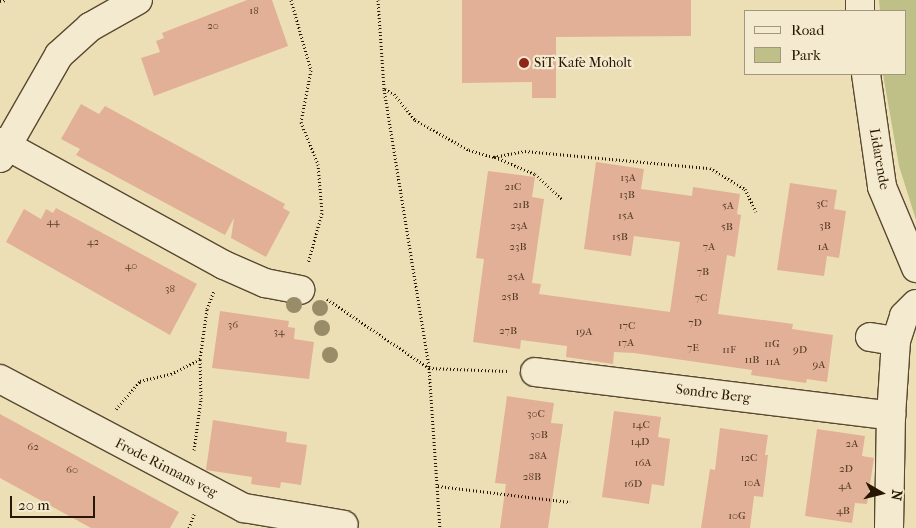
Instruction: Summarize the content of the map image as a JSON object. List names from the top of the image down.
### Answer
{
  "streets": {
    "street": ["Lidarende", "Søndre Berg", "Frode Rinnans veg"]
  },
  "places": ["SiT Kafe Moholt"],
  "house_numbers": [
    "18",
    "20",
    "13A",
    "21C",
    "13B",
    "3C",
    "21B",
    "5A",
    "15A",
    "44",
    "23A",
    "3B",
    "5B",
    "15B",
    "42",
    "23B",
    "7A",
    "1A",
    "40",
    "7B",
    "25A",
    "38",
    "25B",
    "7C",
    "7D",
    "36",
    "17C",
    "27B",
    "34",
    "19A",
    "17A",
    "11G",
    "7E",
    "11F",
    "9D",
    "11B",
    "11A",
    "9A",
    "30C",
    "14C",
    "30B",
    "14D",
    "2A",
    "62",
    "28A",
    "12C",
    "16A",
    "2D",
    "60",
    "28B",
    "10A",
    "16D",
    "4A",
    "4B",
    "10G"
  ],
  "legend": ["Road", "Park"],
  "scale_bar": "20 m",
  "north": "right"
}
